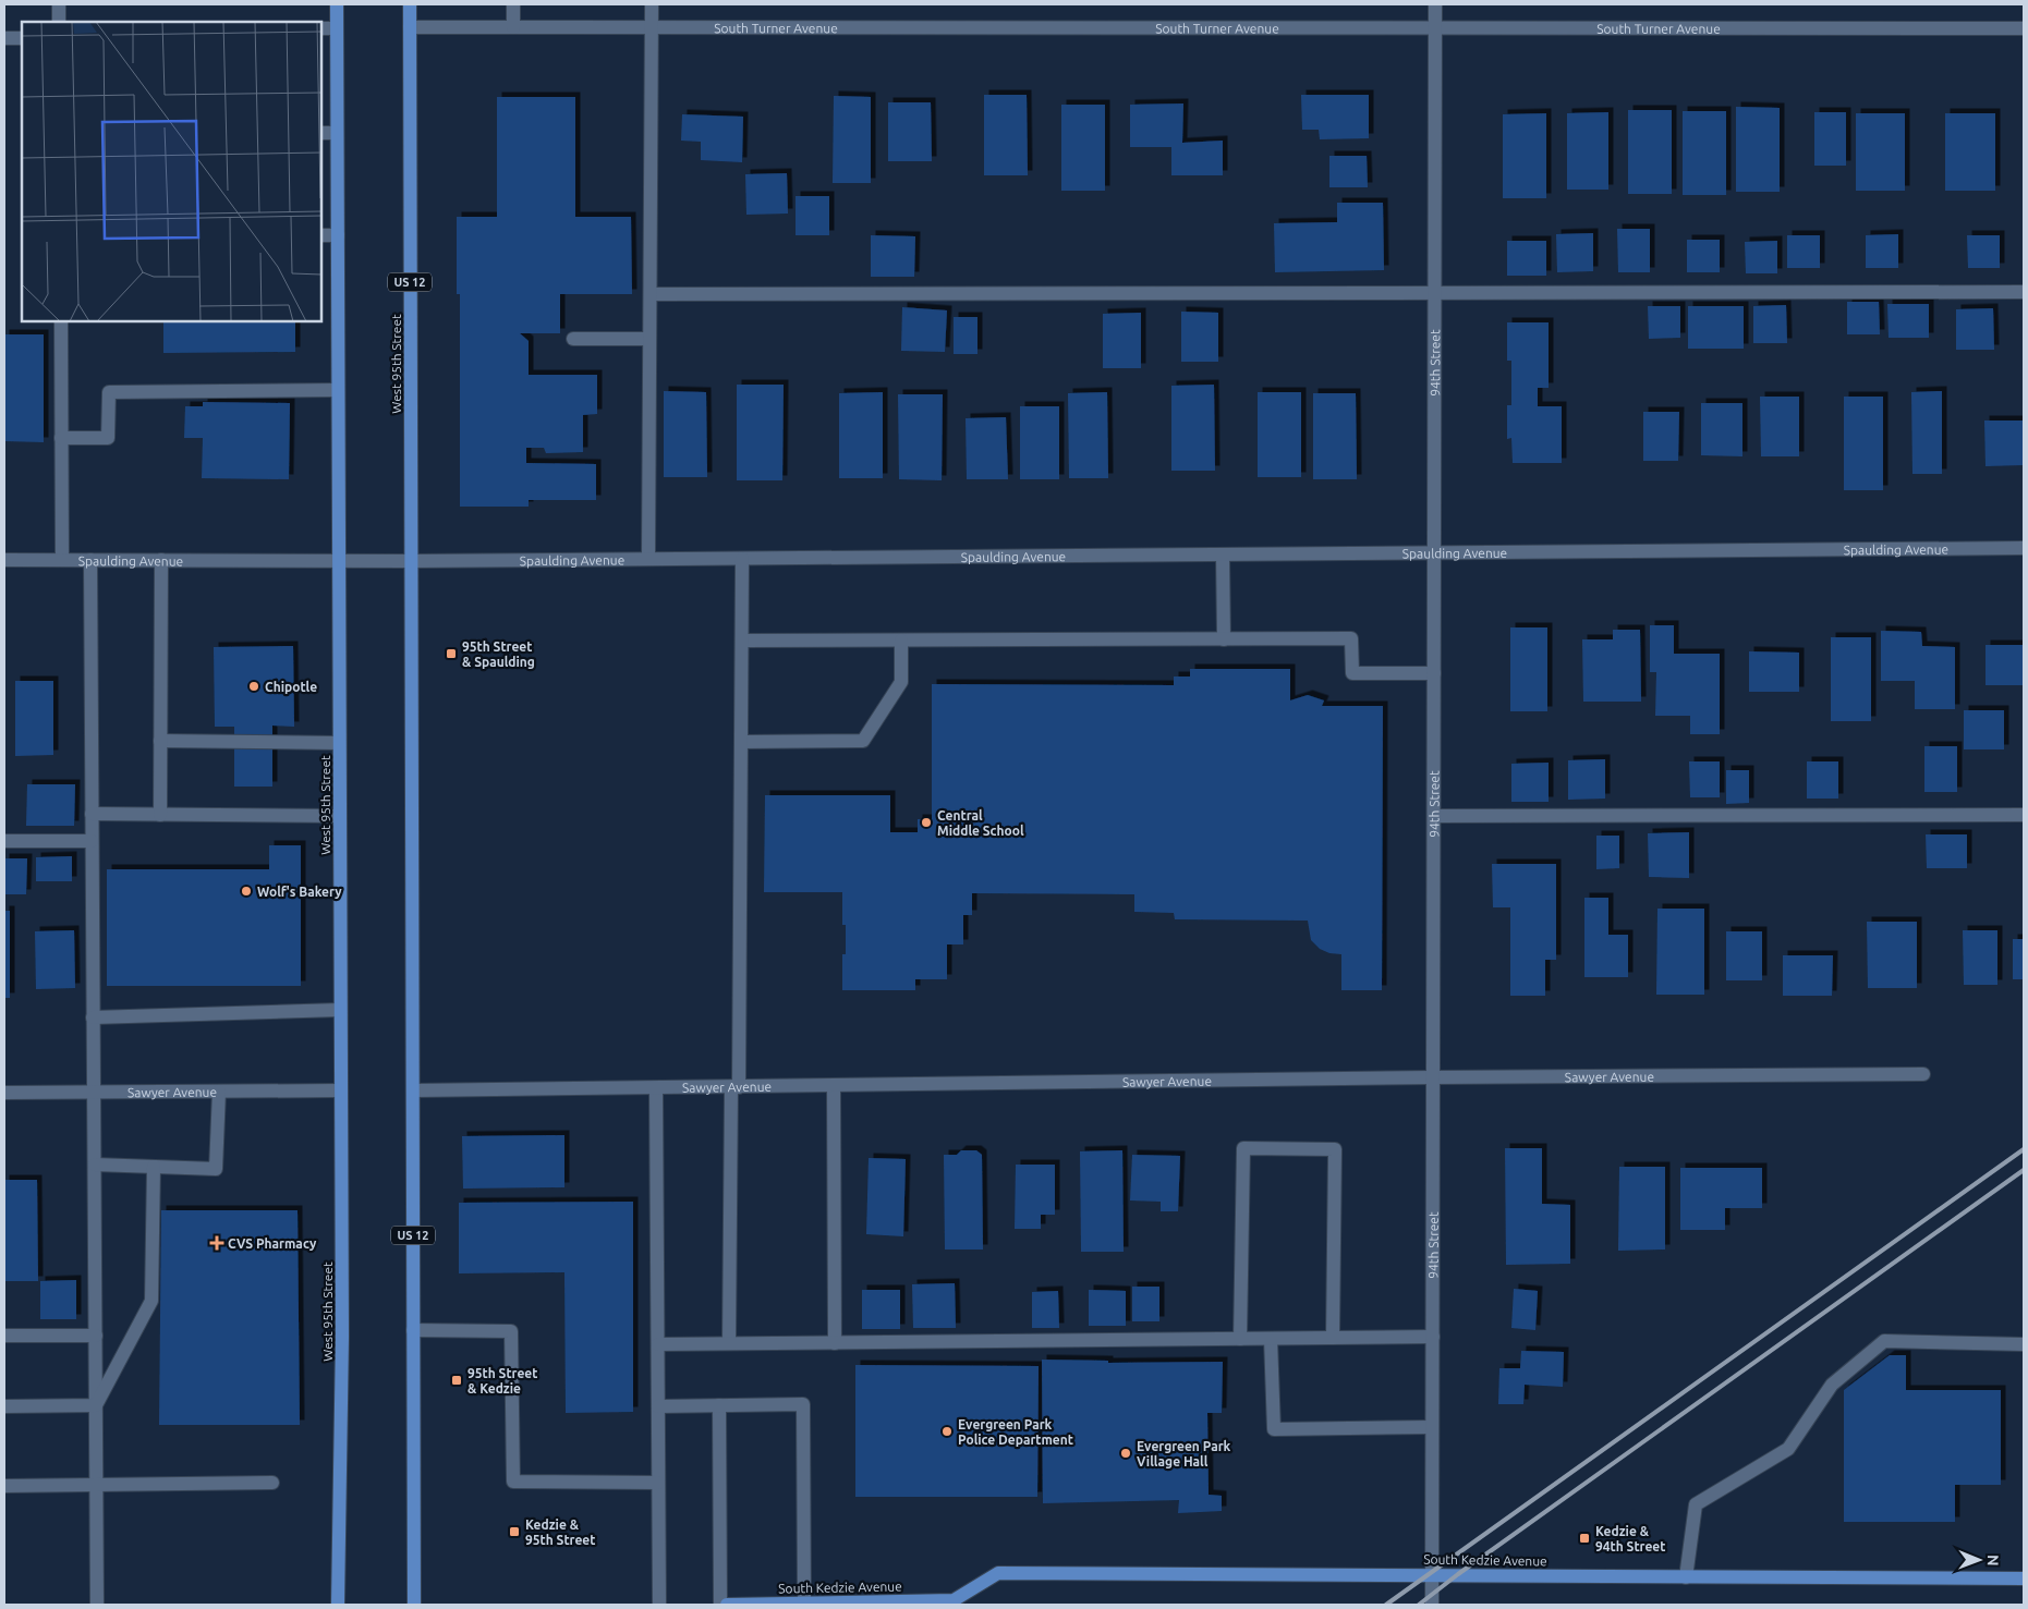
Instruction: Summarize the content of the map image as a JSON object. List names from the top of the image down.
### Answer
{
  "streets": {
    "main road": ["US 12", "West 95th Street", "South Kedzie Avenue"],
    "street": [
      "South Turner Avenue",
      "94th Street",
      "Spaulding Avenue",
      "Sawyer Avenue"
    ]
  },
  "crossings": [
    ["South Turner Avenue", "West 95th Street"],
    ["South Turner Avenue", "94th Street"],
    ["West 95th Street", "Spaulding Avenue"],
    ["West 95th Street", "Sawyer Avenue"],
    ["94th Street", "Spaulding Avenue"],
    ["94th Street", "Sawyer Avenue"],
    ["94th Street", "South Kedzie Avenue"]
  ],
  "places": {
    "transit": [
      "95th Street & Spaulding",
      "95th Street & Kedzie",
      "Kedzie & 95th Street",
      "Kedzie & 94th Street"
    ],
    "other": [
      "Chipotle",
      "Central Middle School",
      "Wolf's Bakery",
      "Evergreen Park Police Department",
      "Evergreen Park Village Hall"
    ],
    "health": ["CVS Pharmacy"]
  },
  "north": "right"
}
